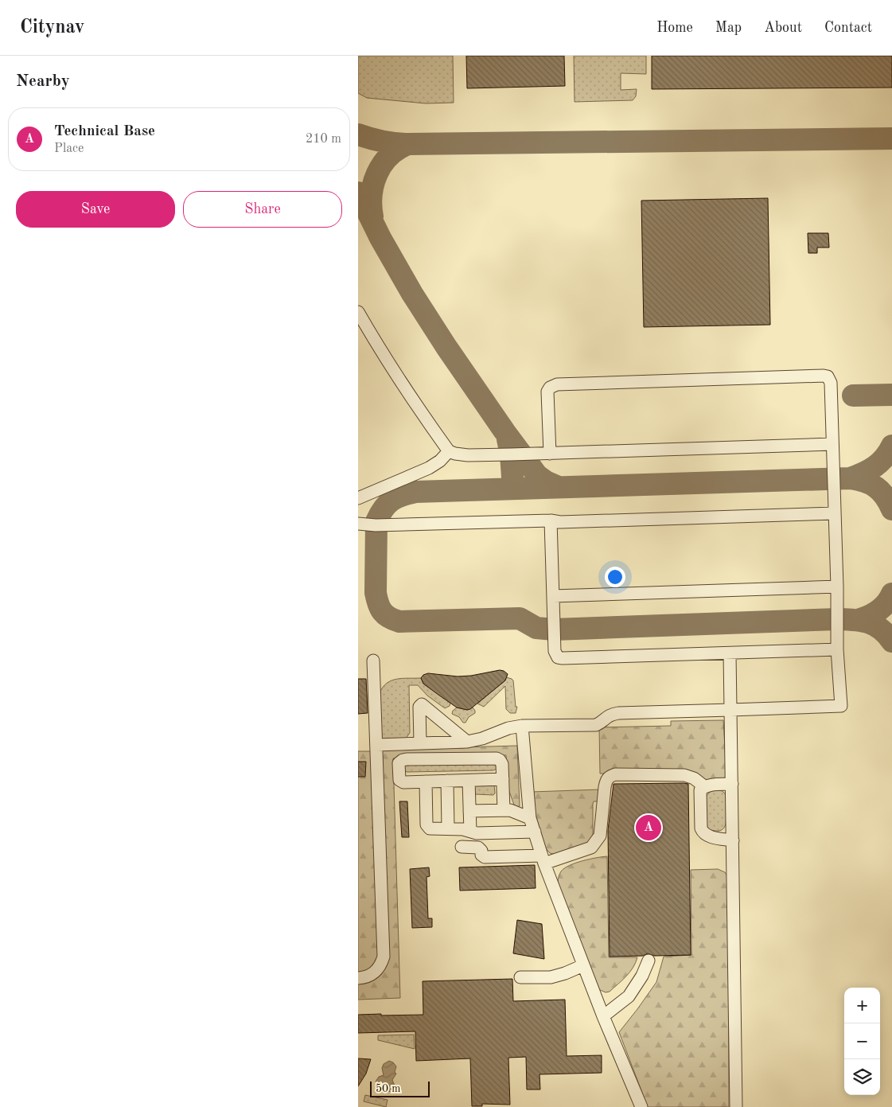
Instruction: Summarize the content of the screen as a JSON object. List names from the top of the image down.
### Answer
{
  "scale_bar": "50 m",
  "page": {
    "header": "Citynav",
    "nav": [
      "Home",
      "Map",
      "About",
      "Contact"
    ],
    "heading": "Nearby",
    "list": [
      {
        "mark": "A",
        "name": "Technical Base",
        "note": "Place",
        "value": "210 m"
      }
    ],
    "buttons": ["Save", "Share"],
    "pins": "A",
    "map_buttons": ["+", "−"],
    "scale": "50 m"
  }
}
